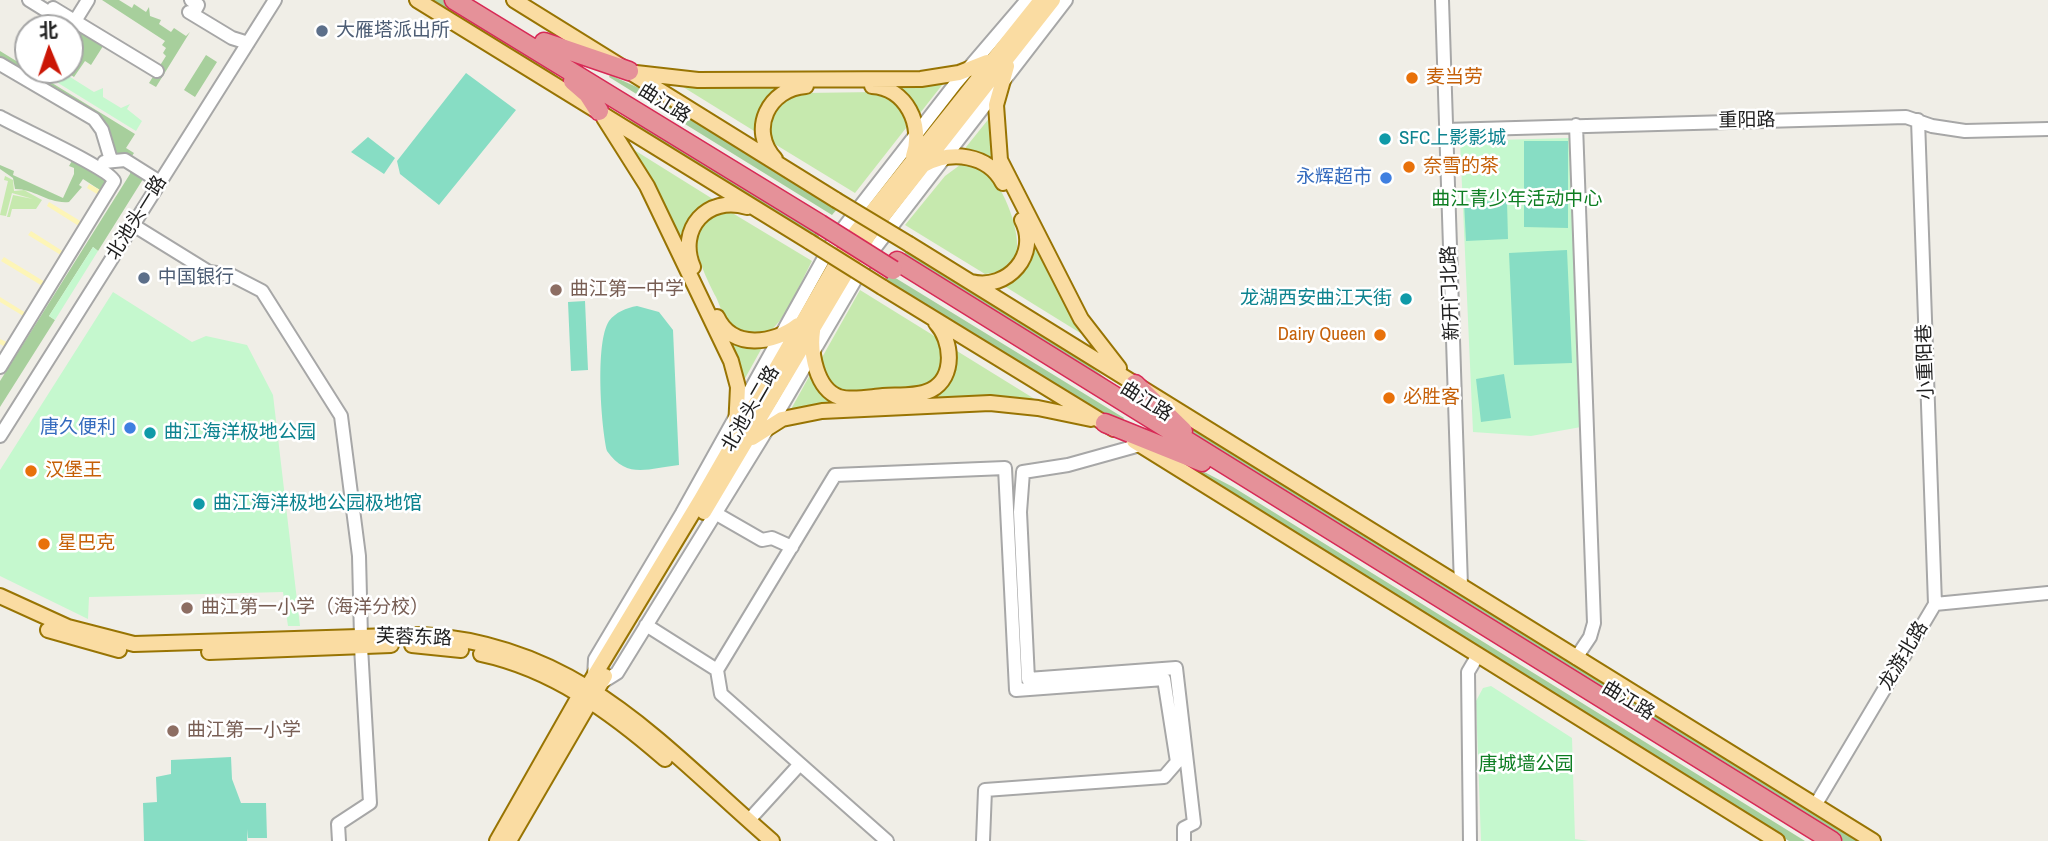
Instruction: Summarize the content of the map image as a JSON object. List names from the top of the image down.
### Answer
{
  "streets": {
    "highway": ["曲江路"],
    "main road": ["北池头二路", "芙蓉东路"],
    "street": [
      "重阳路",
      "北池头一路",
      "新开门北路",
      "小重阳巷",
      "龙游北路"
    ]
  },
  "crossings": [
    ["曲江路", "新开门北路"],
    ["曲江路", "龙游北路"],
    ["重阳路", "新开门北路"],
    ["重阳路", "小重阳巷"],
    ["小重阳巷", "龙游北路"],
    ["北池头二路", "芙蓉东路"]
  ],
  "parks": ["曲江青少年活动中心", "唐城墙公园"],
  "places": [
    "大雁塔派出所",
    "麦当劳",
    "SFC上影影城",
    "奈雪的茶",
    "永辉超市",
    "中国银行",
    "曲江第一中学",
    "龙湖西安曲江天街",
    "Dairy Queen",
    "必胜客",
    "唐久便利",
    "曲江海洋极地公园",
    "汉堡王",
    "曲江海洋极地公园极地馆",
    "星巴克",
    "曲江第一小学（海洋分校）",
    "曲江第一小学"
  ],
  "north": "top"
}
